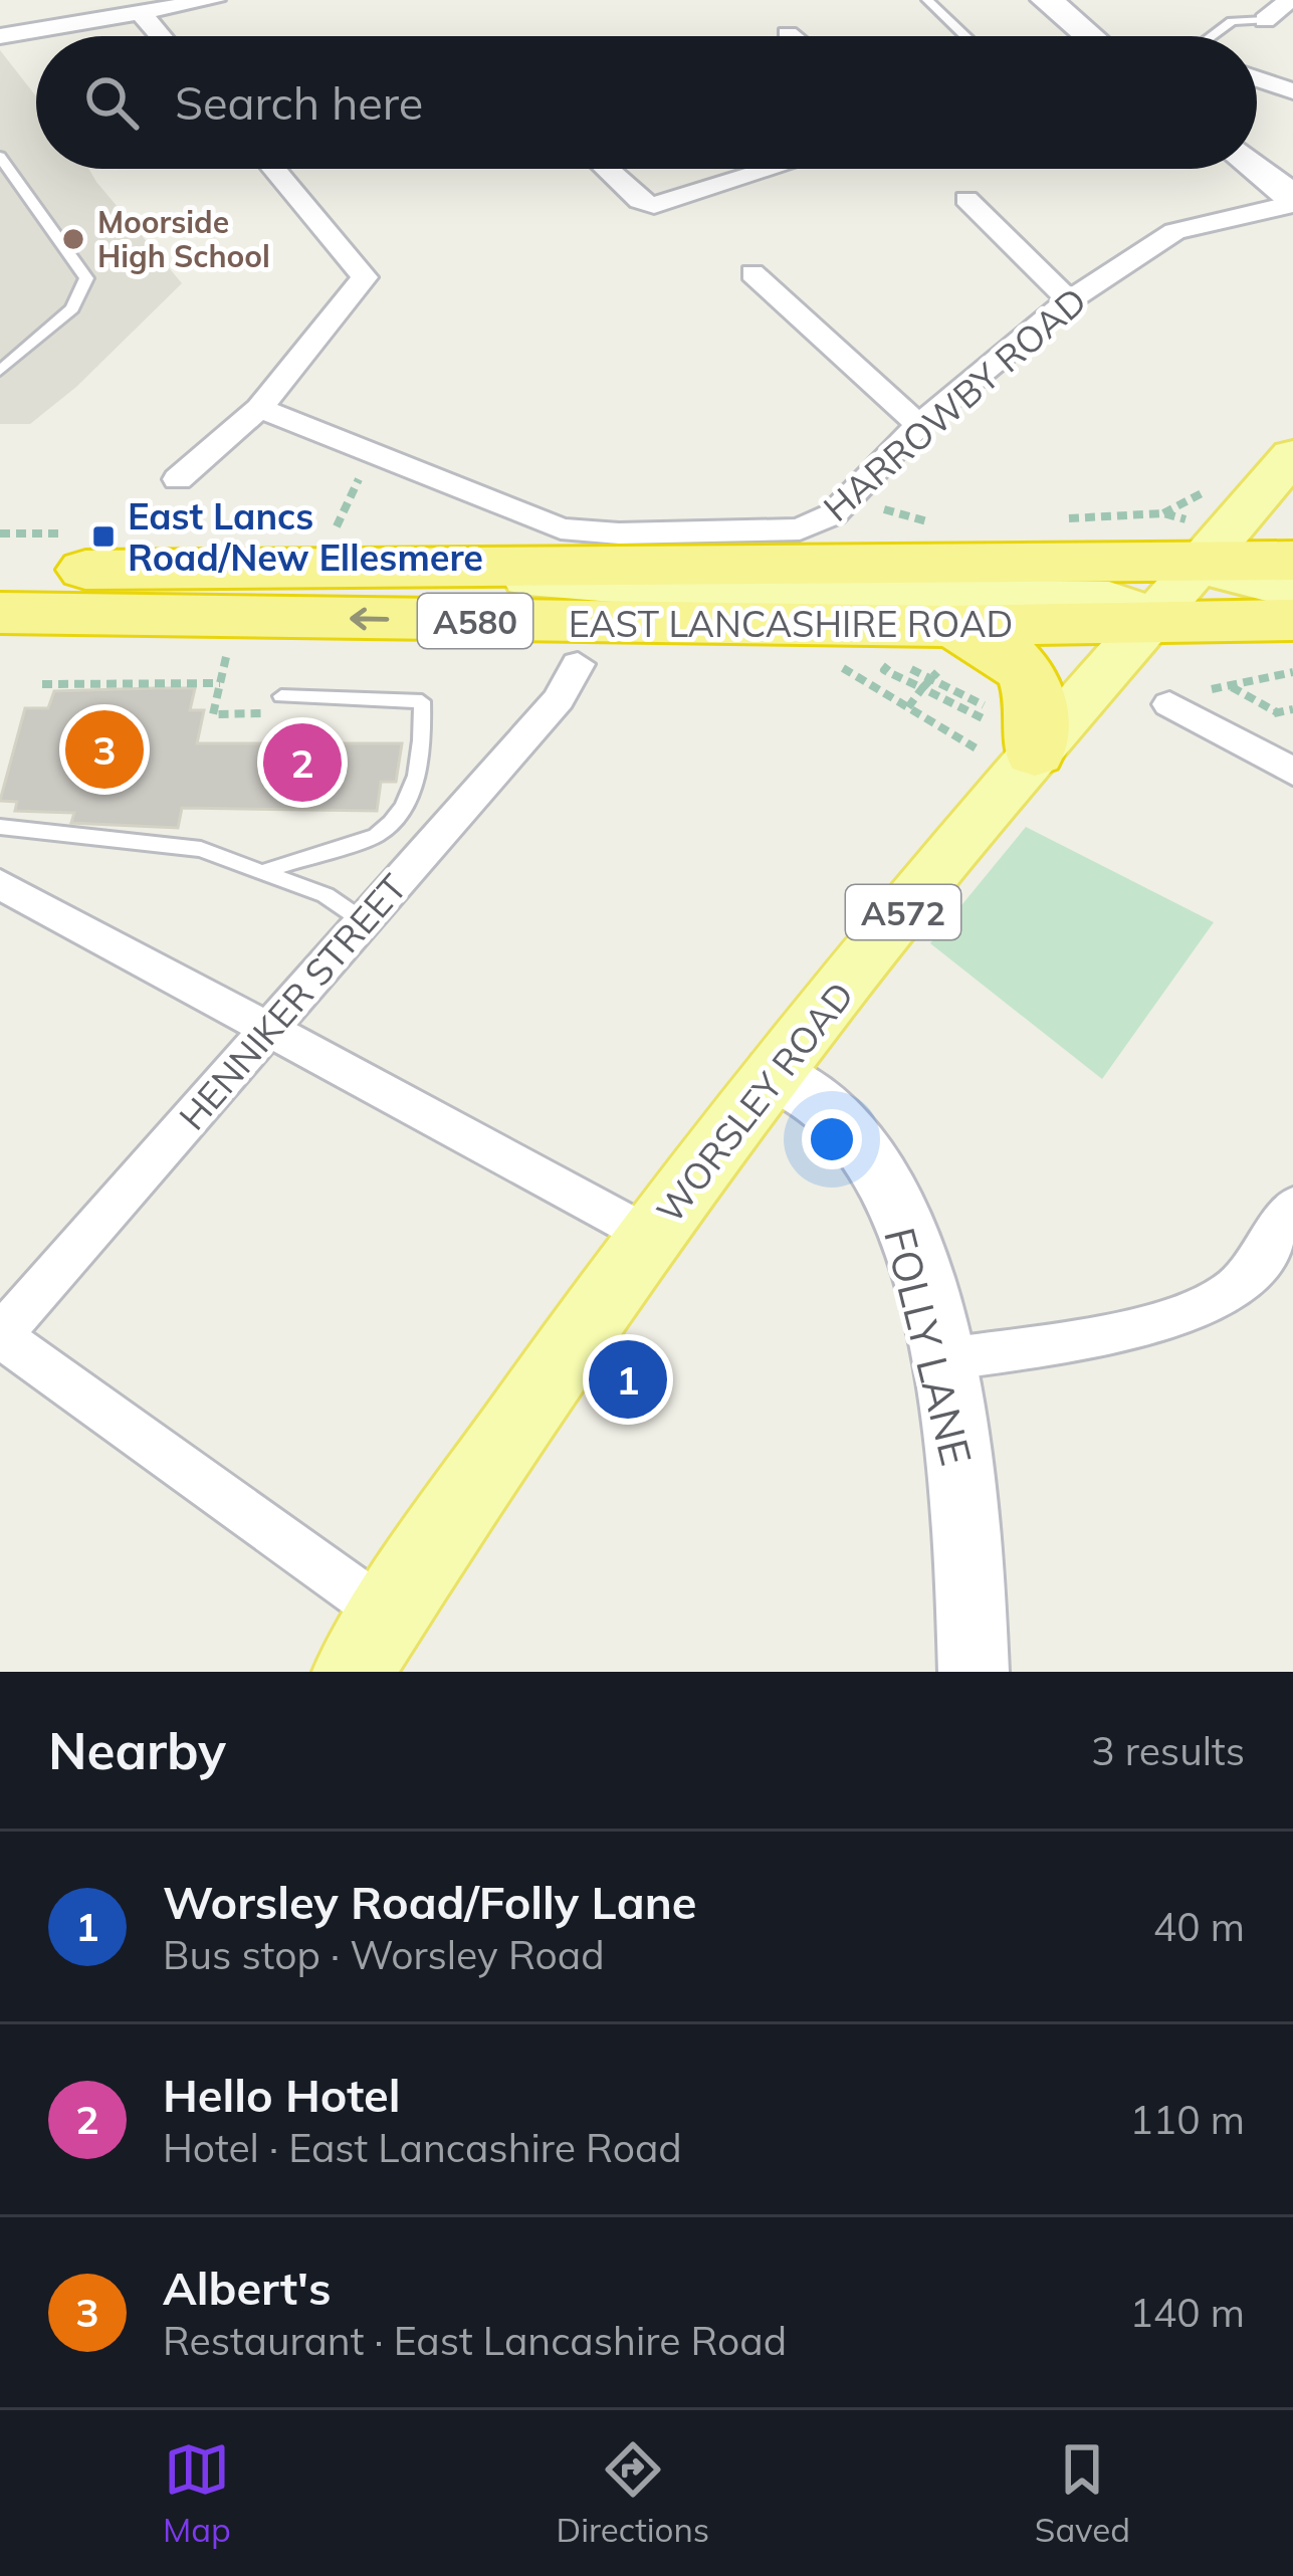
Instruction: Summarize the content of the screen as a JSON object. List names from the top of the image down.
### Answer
{
  "streets": {
    "highway": ["A580", "EAST LANCASHIRE ROAD"],
    "main road": ["A572", "WORSLEY ROAD", "FOLLY LANE"],
    "street": ["HARROWBY ROAD", "HENNIKER STREET"]
  },
  "crossings": [
    ["EAST LANCASHIRE ROAD", "WORSLEY ROAD"],
    ["WORSLEY ROAD", "FOLLY LANE"]
  ],
  "places": {
    "other": ["Moorside High School"],
    "transit": ["East Lancs Road/New Ellesmere"]
  },
  "page": {
    "search": "Search here",
    "pins": ["3", "2", "1"],
    "heading": ["Nearby", "3 results"],
    "list": [
      {
        "mark": "1",
        "name": "Worsley Road/Folly Lane",
        "note": "Bus stop · Worsley Road",
        "value": "40 m"
      },
      {
        "mark": "2",
        "name": "Hello Hotel",
        "note": "Hotel · East Lancashire Road",
        "value": "110 m"
      },
      {
        "mark": "3",
        "name": "Albert's",
        "note": "Restaurant · East Lancashire Road",
        "value": "140 m"
      }
    ],
    "nav": ["Map", "Directions", "Saved"]
  }
}
